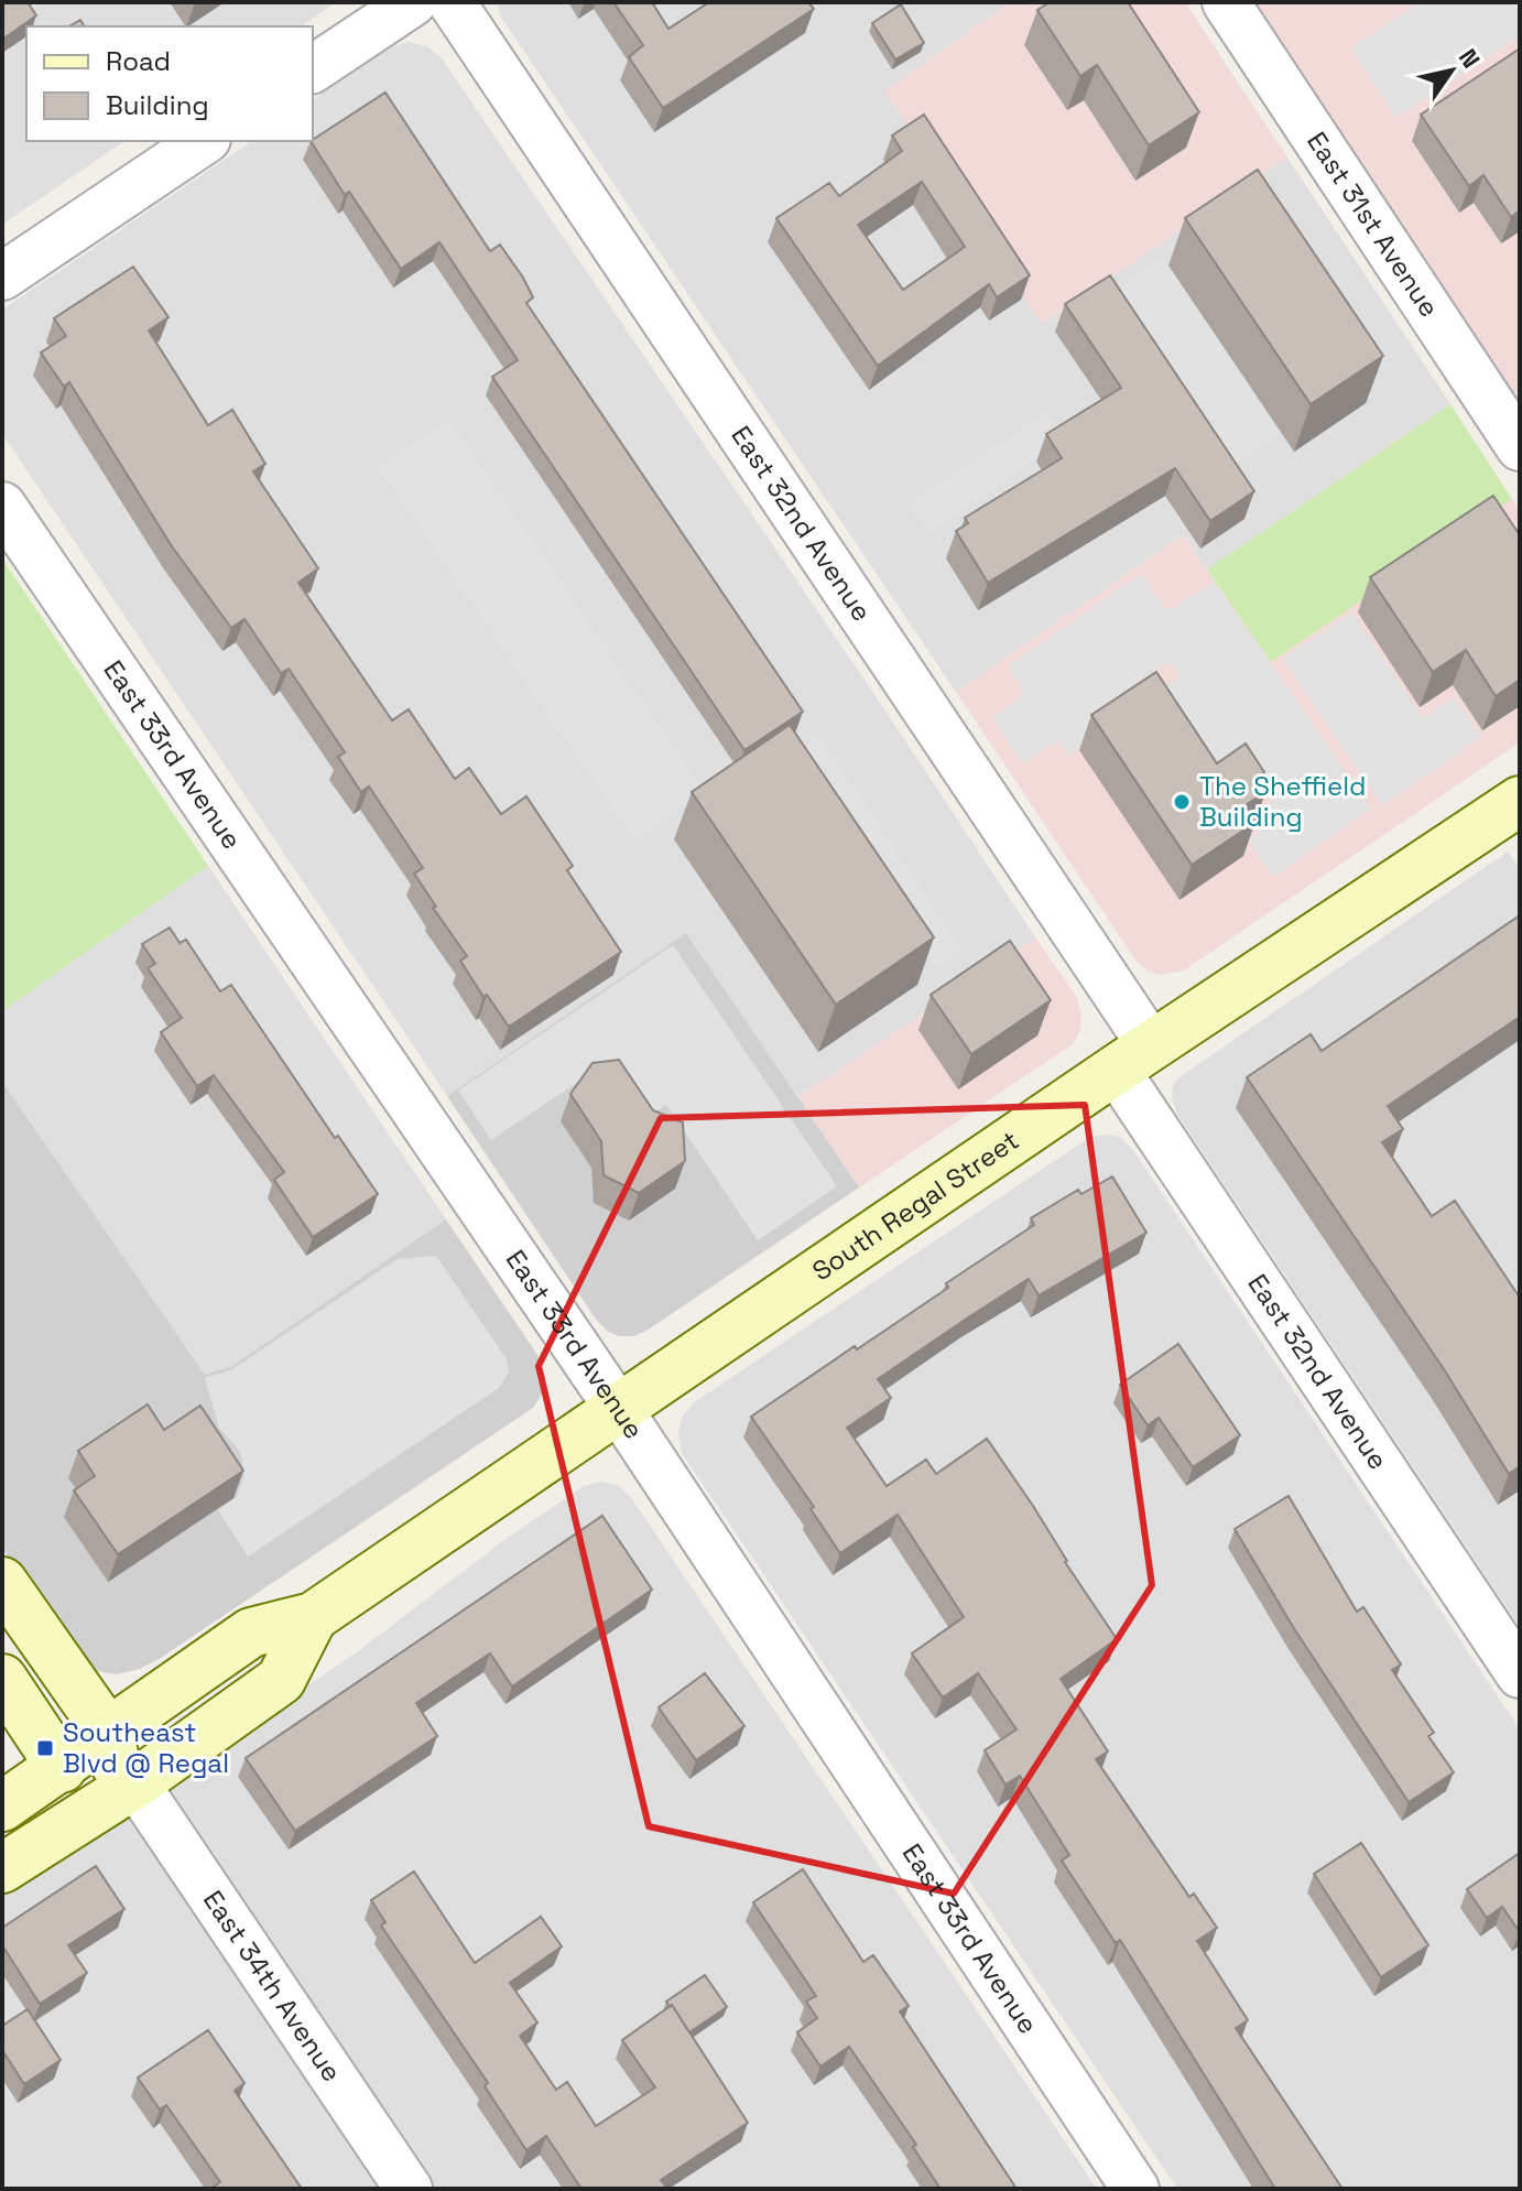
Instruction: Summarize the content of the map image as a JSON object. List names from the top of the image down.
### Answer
{
  "streets": {
    "main road": ["South Regal Street"],
    "street": [
      "East 31st Avenue",
      "East 32nd Avenue",
      "East 33rd Avenue",
      "East 34th Avenue"
    ]
  },
  "crossings": [
    ["East 32nd Avenue", "South Regal Street"],
    ["East 33rd Avenue", "South Regal Street"],
    ["South Regal Street", "East 34th Avenue"]
  ],
  "places": {
    "other": ["The Sheffield Building"],
    "transit": ["Southeast Blvd @ Regal"]
  },
  "legend": ["Road", "Building"],
  "north": "top right"
}
